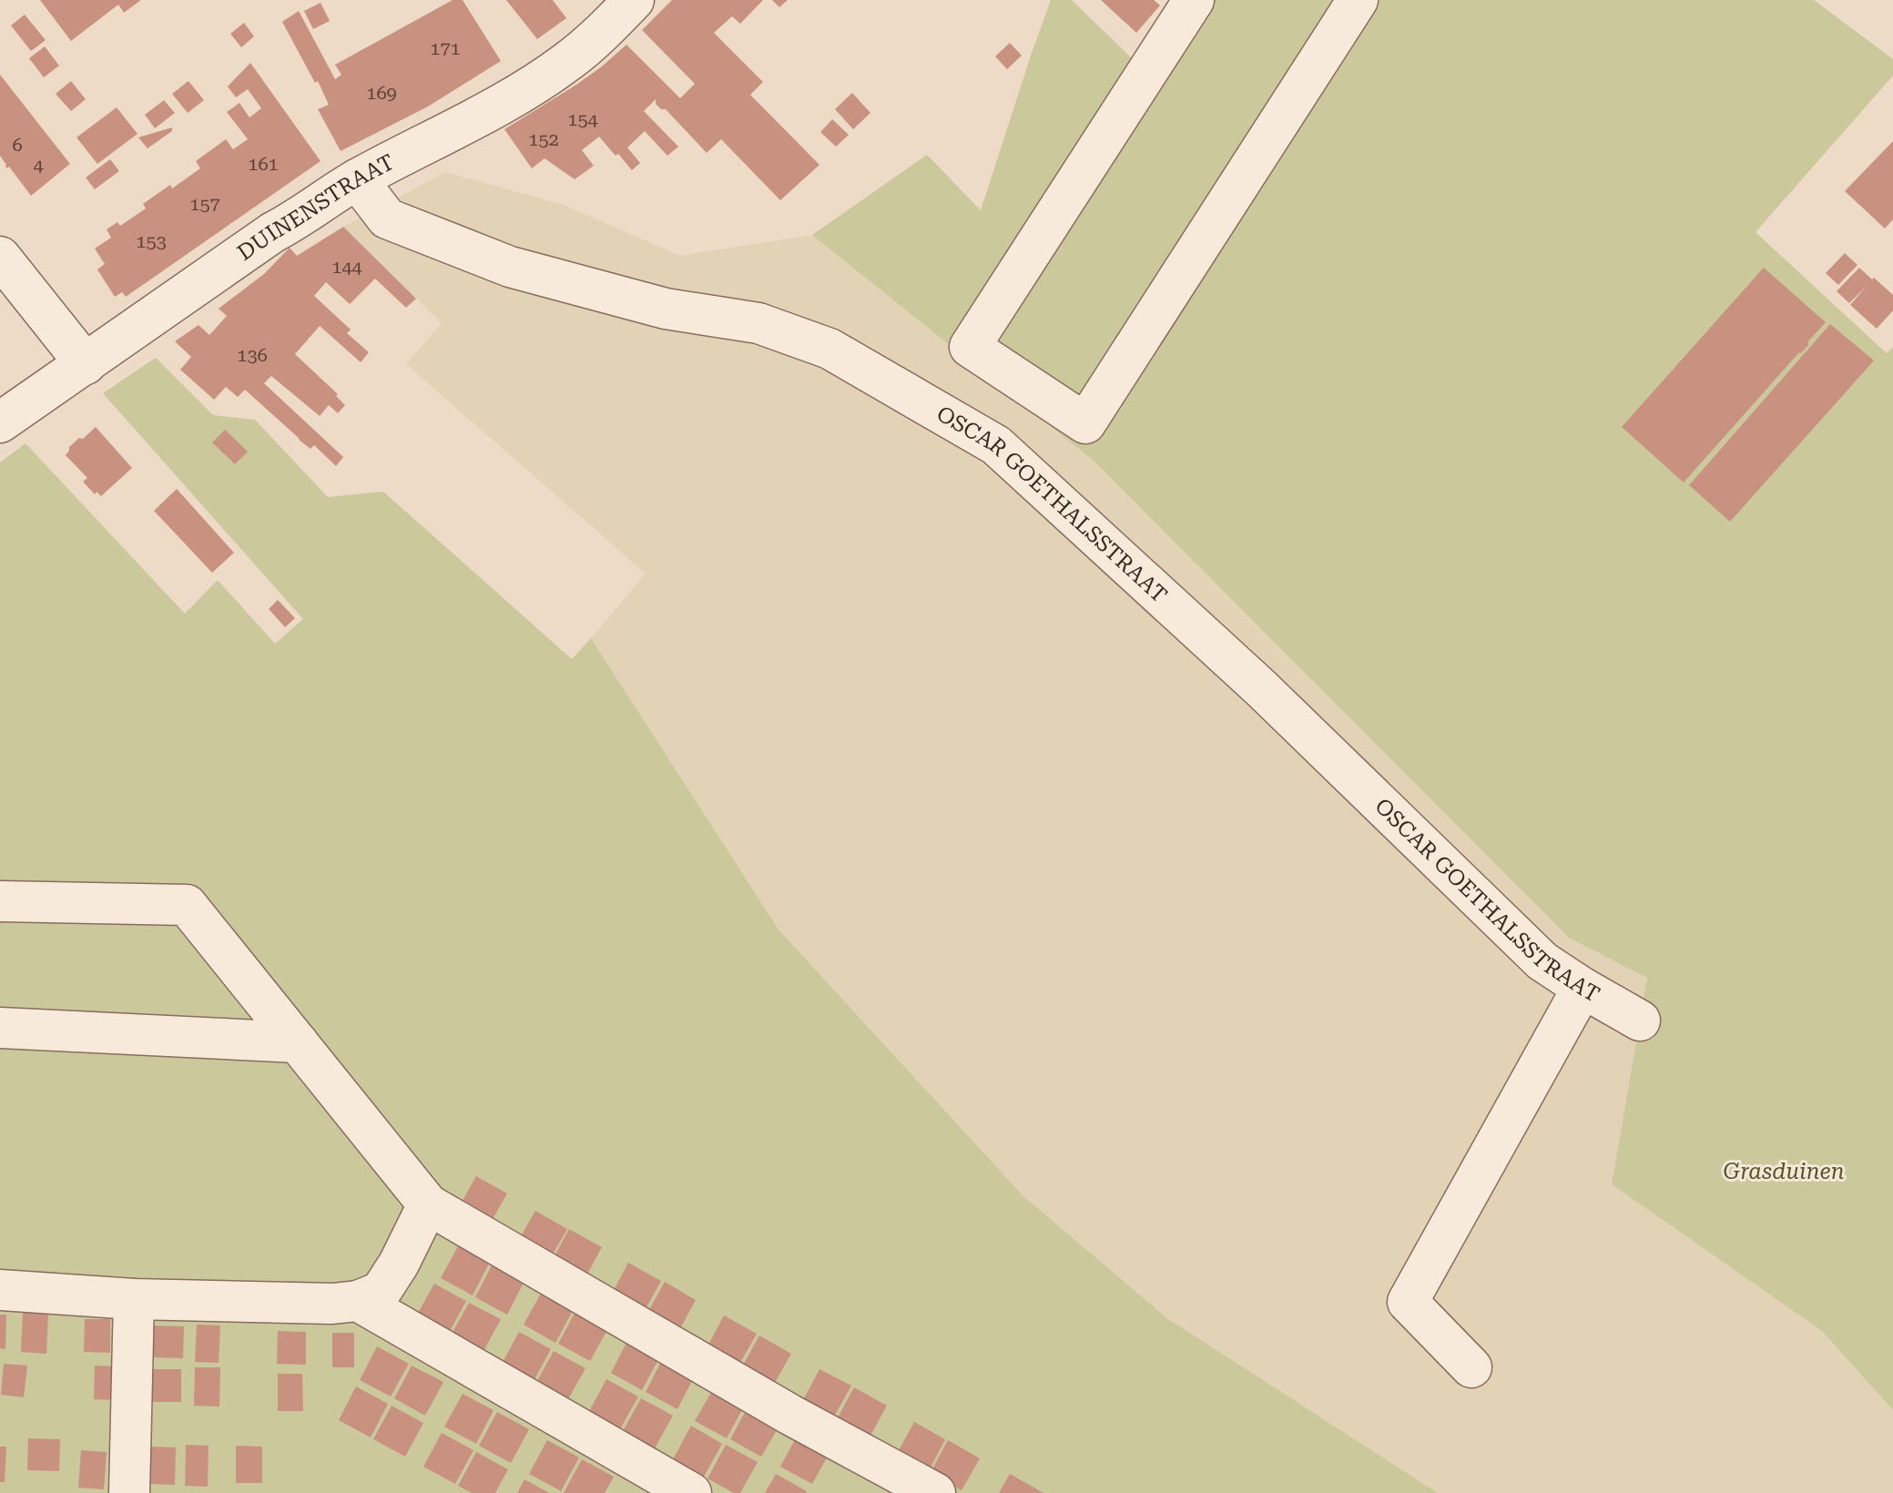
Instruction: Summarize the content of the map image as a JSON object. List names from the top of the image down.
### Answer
{
  "streets": {
    "street": ["DUINENSTRAAT", "OSCAR GOETHALSSTRAAT"]
  },
  "crossings": [
    ["DUINENSTRAAT", "OSCAR GOETHALSSTRAAT"]
  ],
  "parks": ["Grasduinen"],
  "house_numbers": [
    "171",
    "169",
    "154",
    "152",
    "6",
    "161",
    "4",
    "157",
    "153",
    "144",
    "136"
  ]
}
